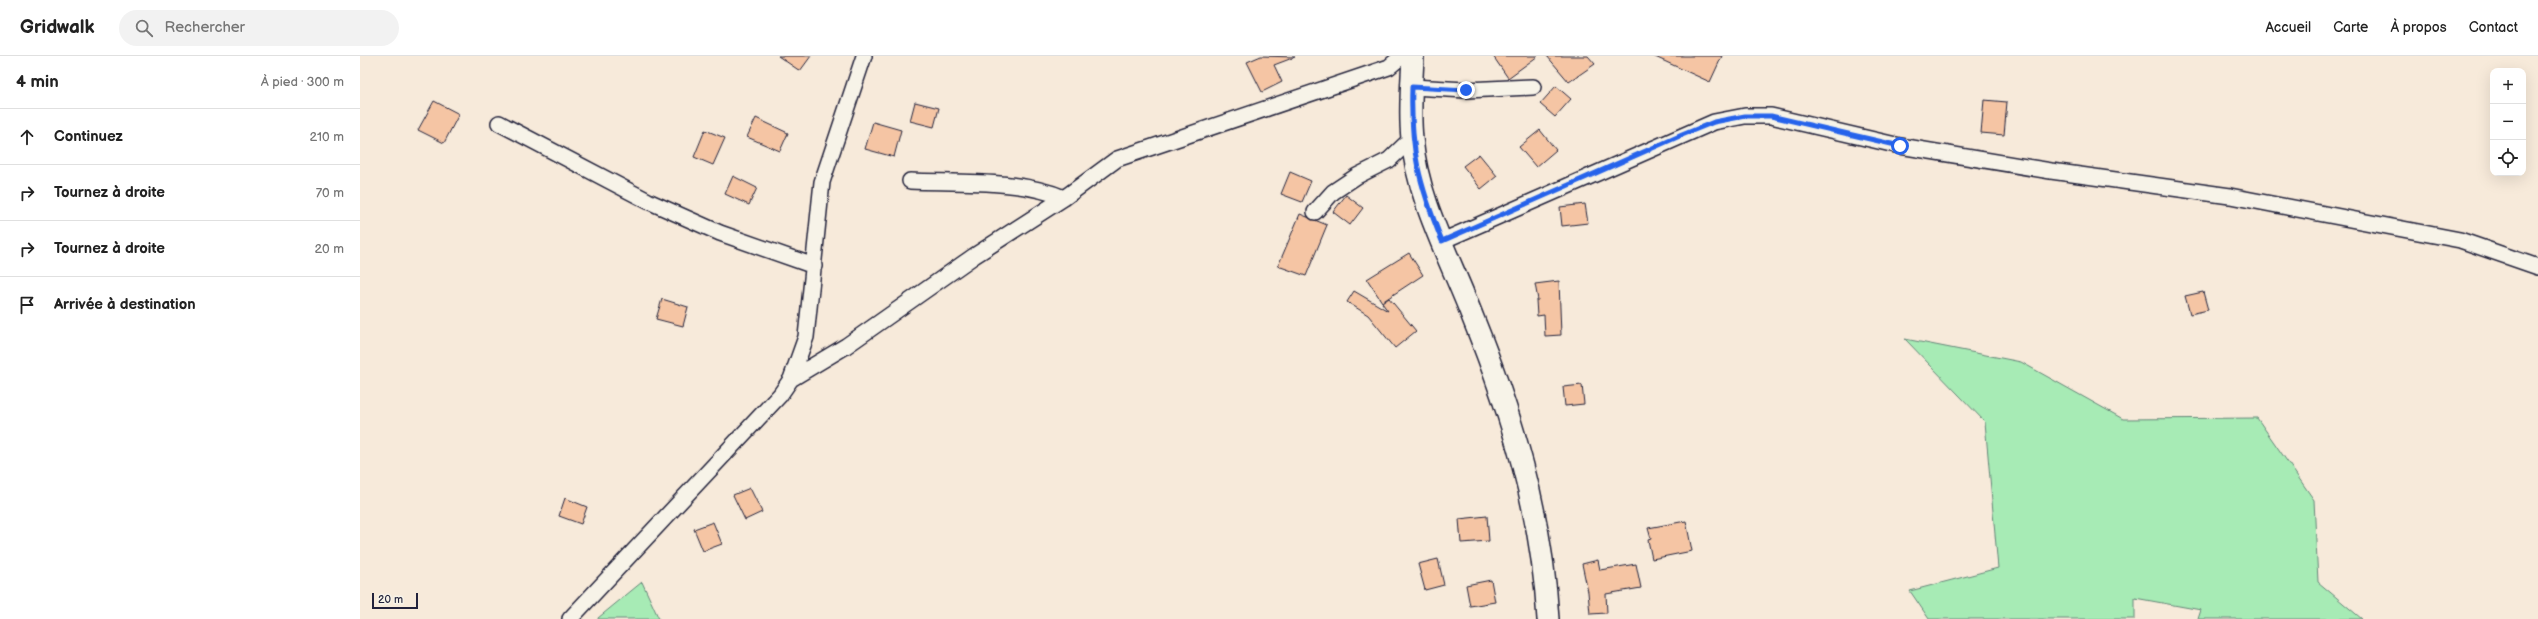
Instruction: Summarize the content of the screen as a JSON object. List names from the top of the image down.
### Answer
{
  "scale_bar": "20 m",
  "page": {
    "header": "Gridwalk",
    "search": "Rechercher",
    "nav": [
      "Accueil",
      "Carte",
      "À propos",
      "Contact"
    ],
    "heading": ["4 min", "À pied · 300 m"],
    "map_buttons": ["+", "−"],
    "list": [
      ["Continuez", "210 m"],
      ["Tournez à droite", "70 m"],
      ["Tournez à droite", "20 m"],
      "Arrivée à destination"
    ],
    "scale": "20 m"
  }
}
